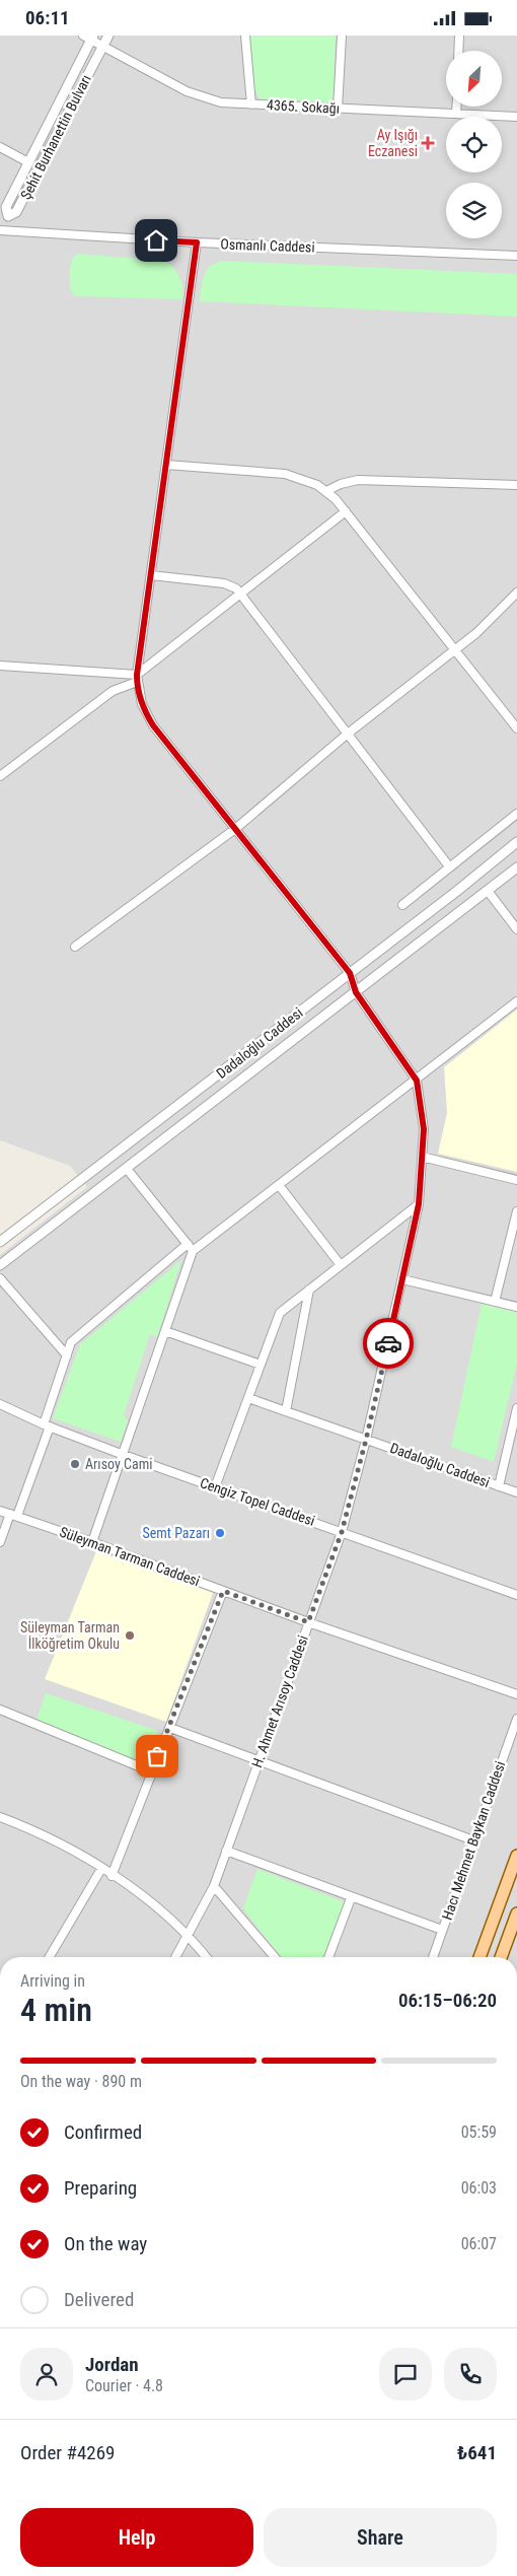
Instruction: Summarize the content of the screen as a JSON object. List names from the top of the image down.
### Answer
{
  "streets": {
    "street": [
      "4365. Sokağı",
      "Şehit Burhanettin Bulvarı",
      "Osmanlı Caddesi",
      "Dadaloğlu Caddesi",
      "Cengiz Topel Caddesi",
      "Süleyman Tarman Caddesi",
      "H. Ahmet Arısoy Caddesi",
      "Hacı Mehmet Baykan Caddesi"
    ]
  },
  "crossings": [
    ["4365. Sokağı", "Şehit Burhanettin Bulvarı"],
    ["Şehit Burhanettin Bulvarı", "Osmanlı Caddesi"],
    ["Dadaloğlu Caddesi", "H. Ahmet Arısoy Caddesi"],
    ["Cengiz Topel Caddesi", "H. Ahmet Arısoy Caddesi"],
    ["Süleyman Tarman Caddesi", "H. Ahmet Arısoy Caddesi"]
  ],
  "places": {
    "health": ["Ay Işığı Eczanesi"],
    "other": ["Arısoy Cami", "Semt Pazarı", "Süleyman Tarman İlköğretim Okulu"]
  },
  "north": "bottom left",
  "page": {
    "status": "06:11",
    "heading": ["4 min", "Arriving in", "06:15–06:20"],
    "panel": [
      "Jordan",
      "Courier · 4.8",
      "Order #4269",
      "₺641"
    ],
    "bar": "On the way · 890 m",
    "list": [
      ["Confirmed", "05:59"],
      ["Preparing", "06:03"],
      ["On the way", "06:07"],
      "Delivered"
    ],
    "buttons": ["Help", "Share"]
  }
}
